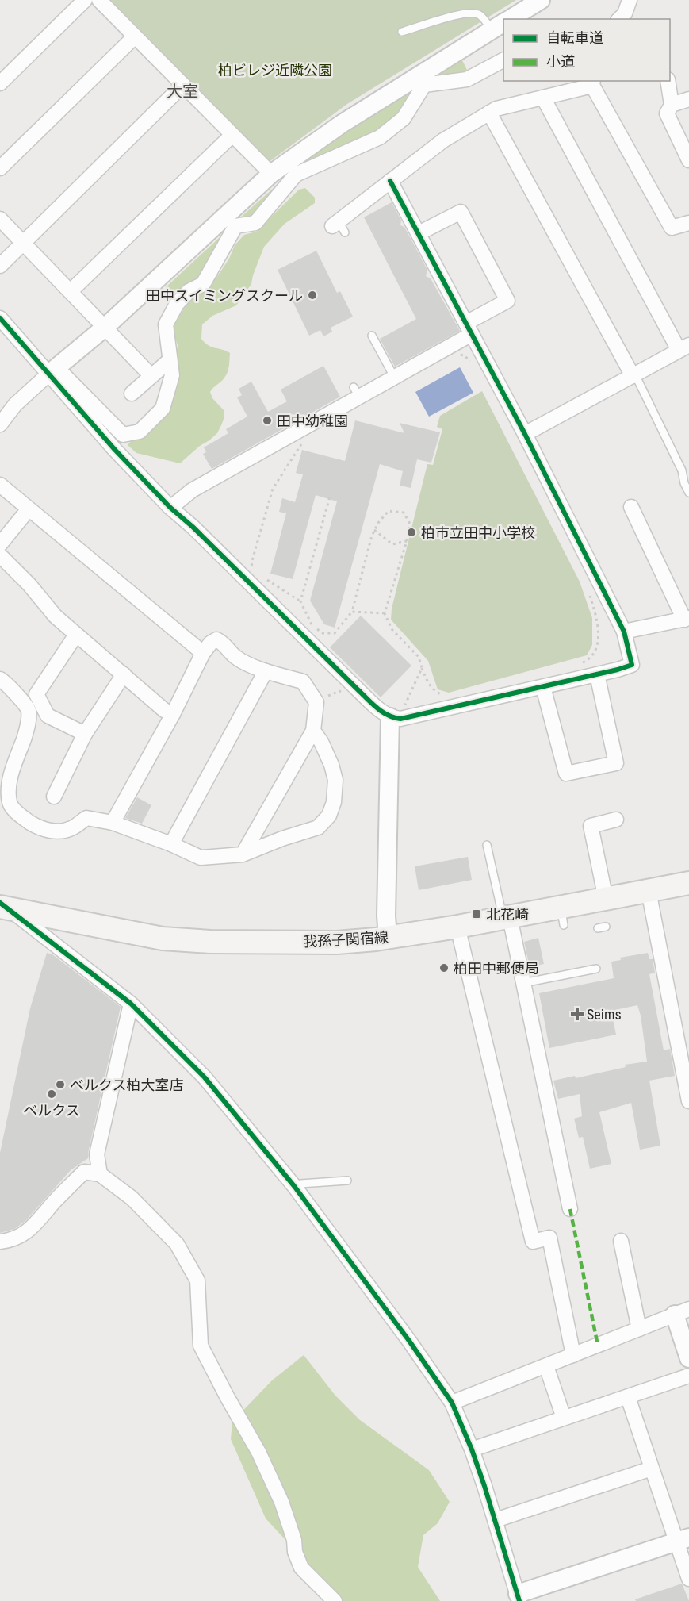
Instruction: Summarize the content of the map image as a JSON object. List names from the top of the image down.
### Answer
{
  "streets": {
    "main road": ["我孫子関宿線"]
  },
  "districts": ["大室"],
  "parks": ["柏ビレジ近隣公園"],
  "places": {
    "other": [
      "田中スイミングスクール",
      "田中幼稚園",
      "柏市立田中小学校",
      "柏田中郵便局",
      "ベルクス柏大室店",
      "ベルクス"
    ],
    "transit": ["北花崎"],
    "health": ["Seims"]
  },
  "legend": ["自転車道", "小道"]
}
